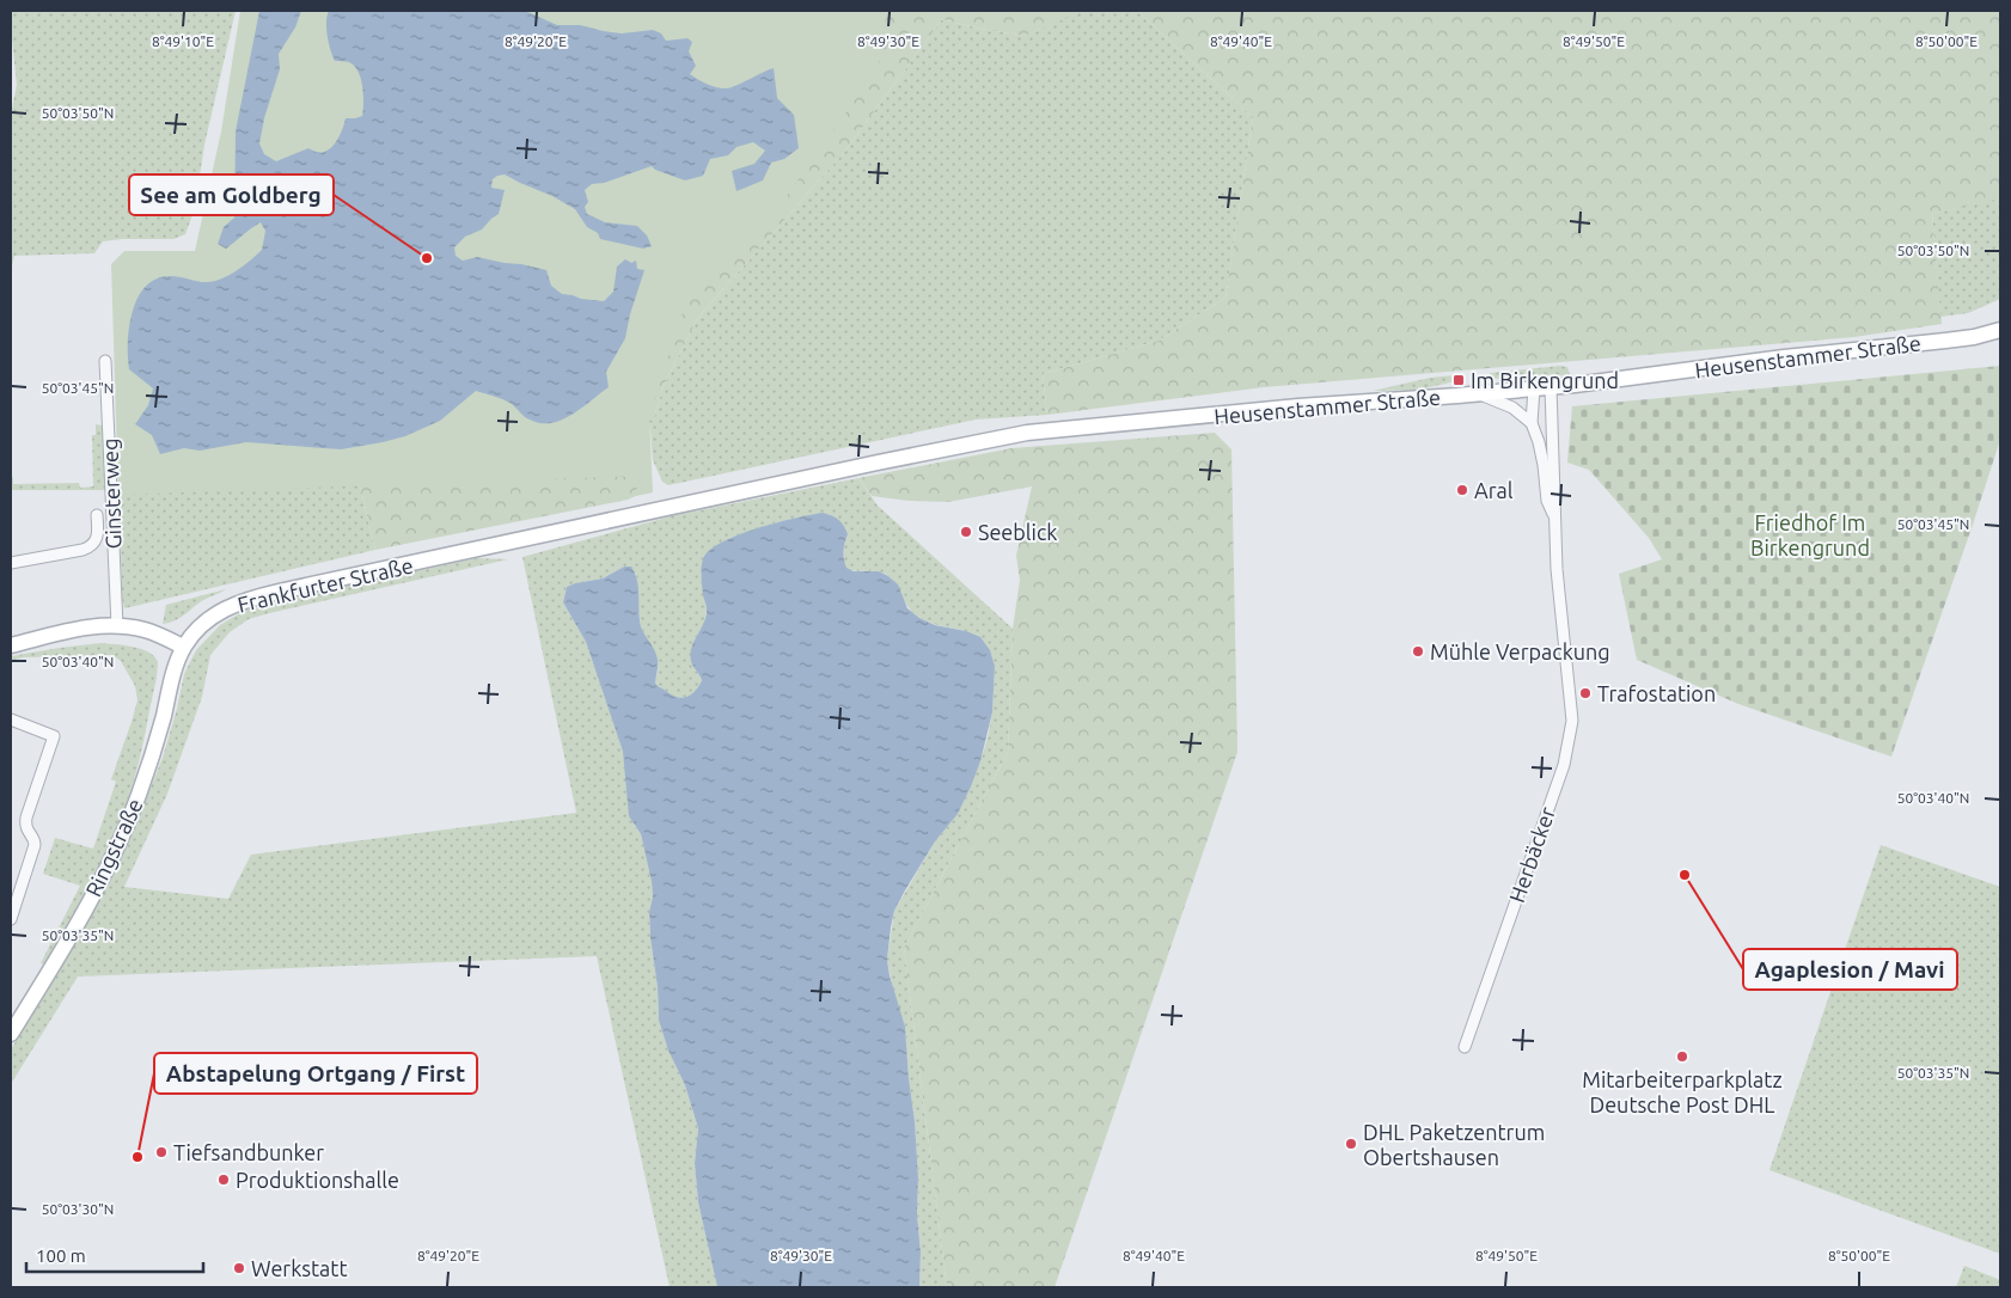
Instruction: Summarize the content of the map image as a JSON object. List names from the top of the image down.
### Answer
{
  "streets": {
    "main road": ["Heusenstammer Straße", "Frankfurter Straße", "Ringstraße"],
    "street": ["Ginsterweg", "Herbäcker"]
  },
  "crossings": [
    ["Heusenstammer Straße", "Frankfurter Straße"],
    ["Frankfurter Straße", "Ringstraße"]
  ],
  "parks": ["Friedhof Im Birkengrund"],
  "places": {
    "other": [
      "See am Goldberg",
      "Aral",
      "Seeblick",
      "Mühle Verpackung",
      "Trafostation",
      "Agaplesion / Mavi",
      "Mitarbeiterparkplatz Deutsche Post DHL",
      "DHL Paketzentrum Obertshausen",
      "Tiefsandbunker",
      "Abstapelung Ortgang / First",
      "Produktionshalle",
      "Werkstatt"
    ],
    "transit": ["Im Birkengrund"]
  },
  "scale_bar": "100 m",
  "coordinates": [
    "8°49'10\"E",
    "8°49'20\"E",
    "8°49'30\"E",
    "8°49'40\"E",
    "8°49'50\"E",
    "8°50'00\"E",
    "50°03'50\"N",
    "50°03'45\"N",
    "50°03'40\"N",
    "50°03'35\"N",
    "50°03'30\"N"
  ]
}
